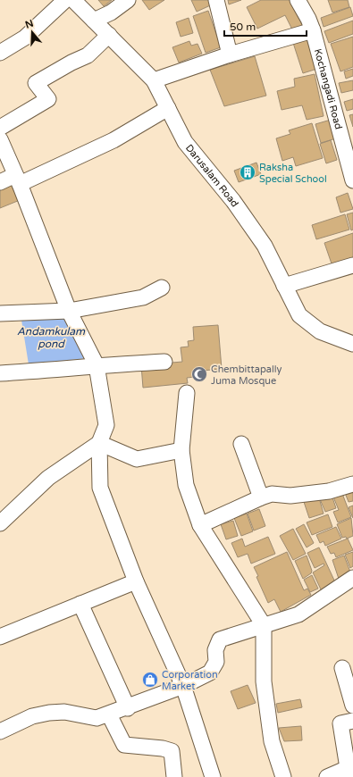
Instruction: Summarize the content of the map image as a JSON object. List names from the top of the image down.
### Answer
{
  "streets": {
    "street": ["Kochangadi Road", "Darusalam Road"]
  },
  "water": ["Andamkulam pond"],
  "places": {
    "building": ["Raksha Special School"],
    "mosque": ["Chembittapally Juma Mosque"],
    "shop": ["Corporation Market"]
  },
  "scale_bar": "50 m",
  "north": "top"
}
